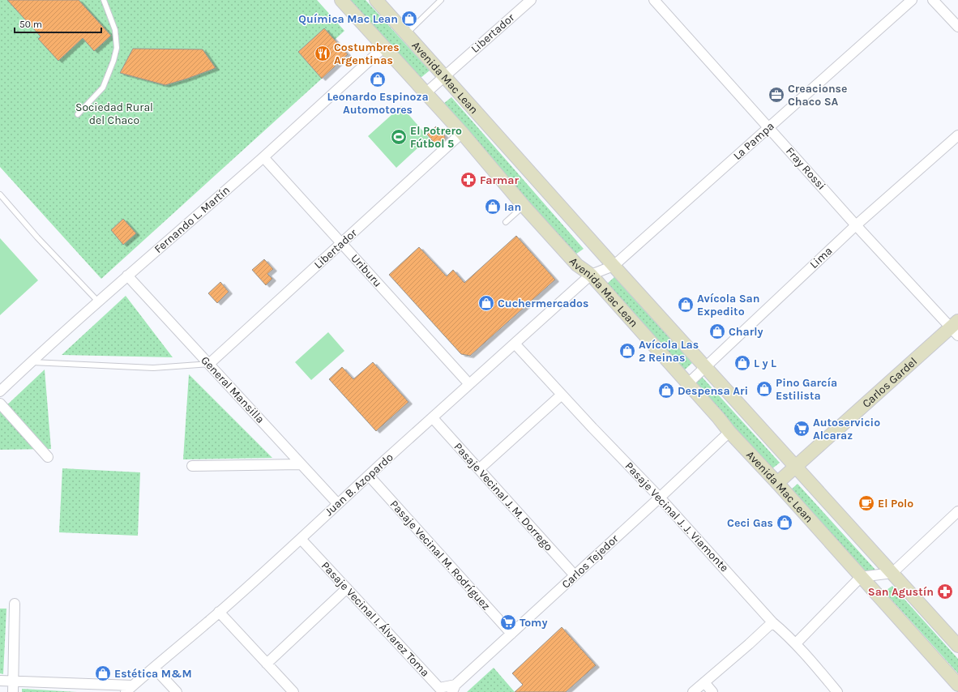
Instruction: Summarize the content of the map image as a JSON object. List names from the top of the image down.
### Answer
{
  "streets": {
    "main road": ["Avenida Mac Lean", "Carlos Gardel"],
    "street": [
      "Libertador",
      "La Pampa",
      "Fray Rossi",
      "Fernando L. Martín",
      "Lima",
      "Uriburu",
      "General Mansilla",
      "Juan B. Azopardo",
      "Pasaje Vecinal J. M. Dorrego",
      "Pasaje Vecinal J. J. Viamonte",
      "Pasaje Vecinal M. Rodríguez",
      "Carlos Tejedor",
      "Pasaje Vecinal I. Álvarez Toma"
    ]
  },
  "crossings": [
    ["Libertador", "Avenida Mac Lean"],
    ["Libertador", "Uriburu"],
    ["Libertador", "General Mansilla"],
    ["Avenida Mac Lean", "La Pampa"],
    ["Avenida Mac Lean", "Fernando L. Martín"],
    ["Avenida Mac Lean", "Lima"],
    ["Avenida Mac Lean", "Carlos Gardel"],
    ["Avenida Mac Lean", "Juan B. Azopardo"],
    ["Avenida Mac Lean", "Carlos Tejedor"],
    ["La Pampa", "Fray Rossi"],
    ["La Pampa", "Juan B. Azopardo"],
    ["Fray Rossi", "Lima"],
    ["Fray Rossi", "Carlos Gardel"],
    ["Fernando L. Martín", "Uriburu"],
    ["Fernando L. Martín", "General Mansilla"],
    ["Uriburu", "Juan B. Azopardo"],
    ["General Mansilla", "Juan B. Azopardo"],
    ["Juan B. Azopardo", "Pasaje Vecinal J. M. Dorrego"],
    ["Juan B. Azopardo", "Pasaje Vecinal J. J. Viamonte"],
    ["Juan B. Azopardo", "Pasaje Vecinal M. Rodríguez"],
    ["Juan B. Azopardo", "Pasaje Vecinal I. Álvarez Toma"],
    ["Pasaje Vecinal J. M. Dorrego", "Carlos Tejedor"],
    ["Pasaje Vecinal J. J. Viamonte", "Carlos Tejedor"],
    ["Pasaje Vecinal M. Rodríguez", "Carlos Tejedor"],
    ["Carlos Tejedor", "Pasaje Vecinal I. Álvarez Toma"]
  ],
  "parks": ["Sociedad Rural del Chaco"],
  "places": {
    "shop": [
      "Química Mac Lean",
      "Leonardo Espinoza Automotores",
      "Ian",
      "Cuchermercados",
      "Avícola San Expedito",
      "Charly",
      "Avícola Las 2 Reinas",
      "L y L",
      "Pino García Estilista",
      "Despensa Ari",
      "Ceci Gas",
      "Estética M&M"
    ],
    "restaurant": ["Costumbres Argentinas"],
    "office": ["Creacionse Chaco SA"],
    "sports": ["El Potrero Fútbol 5"],
    "pharmacy": ["Farmar", "San Agustín"],
    "supermarket": ["Autoservicio Alcaraz", "Tomy"],
    "cafe": ["El Polo"]
  },
  "scale_bar": "50 m"
}
